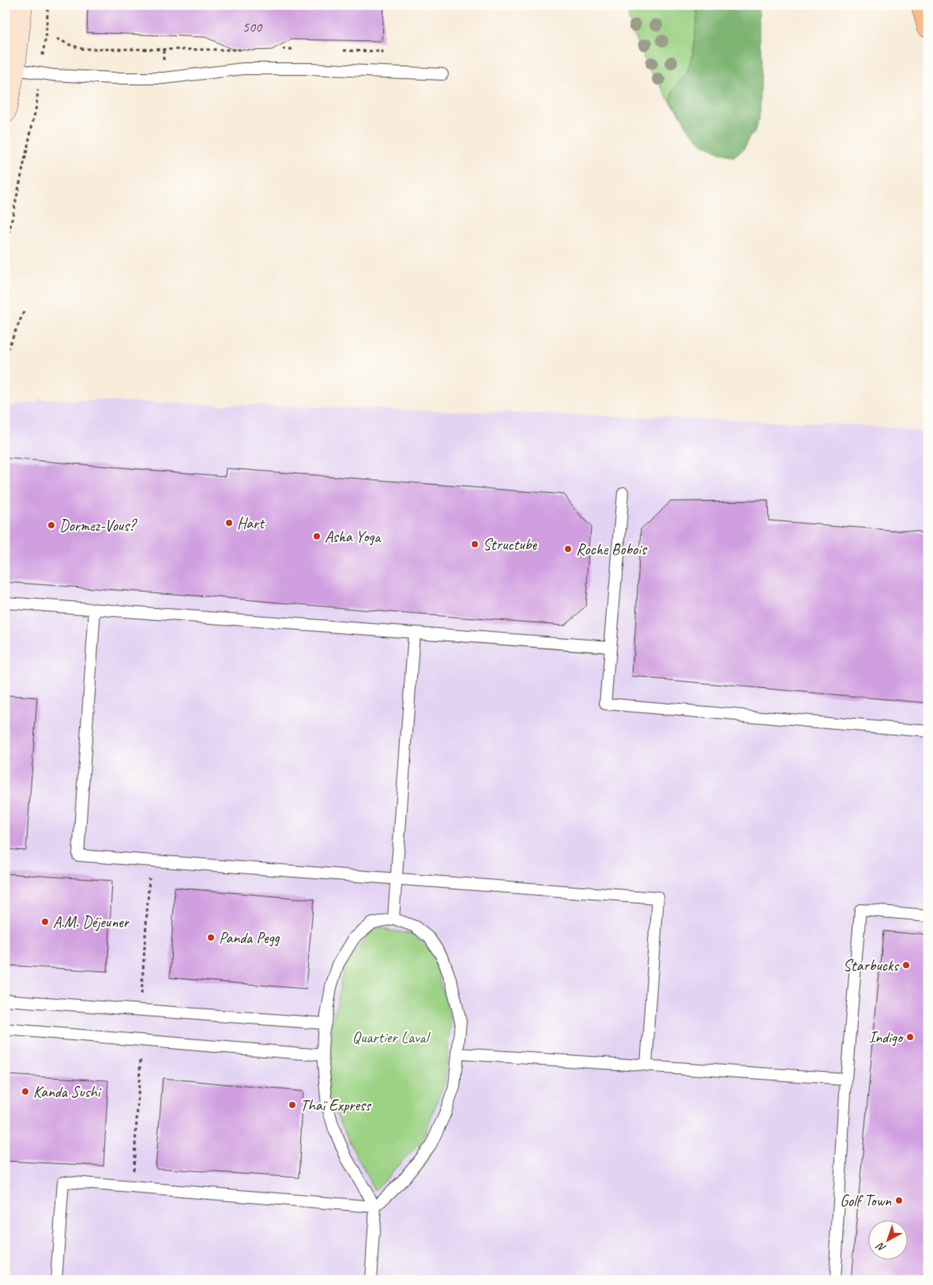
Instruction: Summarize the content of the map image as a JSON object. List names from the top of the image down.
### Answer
{
  "parks": ["Quartier Laval"],
  "places": [
    "Hart",
    "Dormez-Vous?",
    "Asha Yoga",
    "Structube",
    "Roche Bobois",
    "A.M. Déjeuner",
    "Panda Pegg",
    "Starbucks",
    "Indigo",
    "Kanda Sushi",
    "Thaï Express",
    "Golf Town"
  ],
  "house_numbers": ["500"],
  "north": "bottom left"
}
